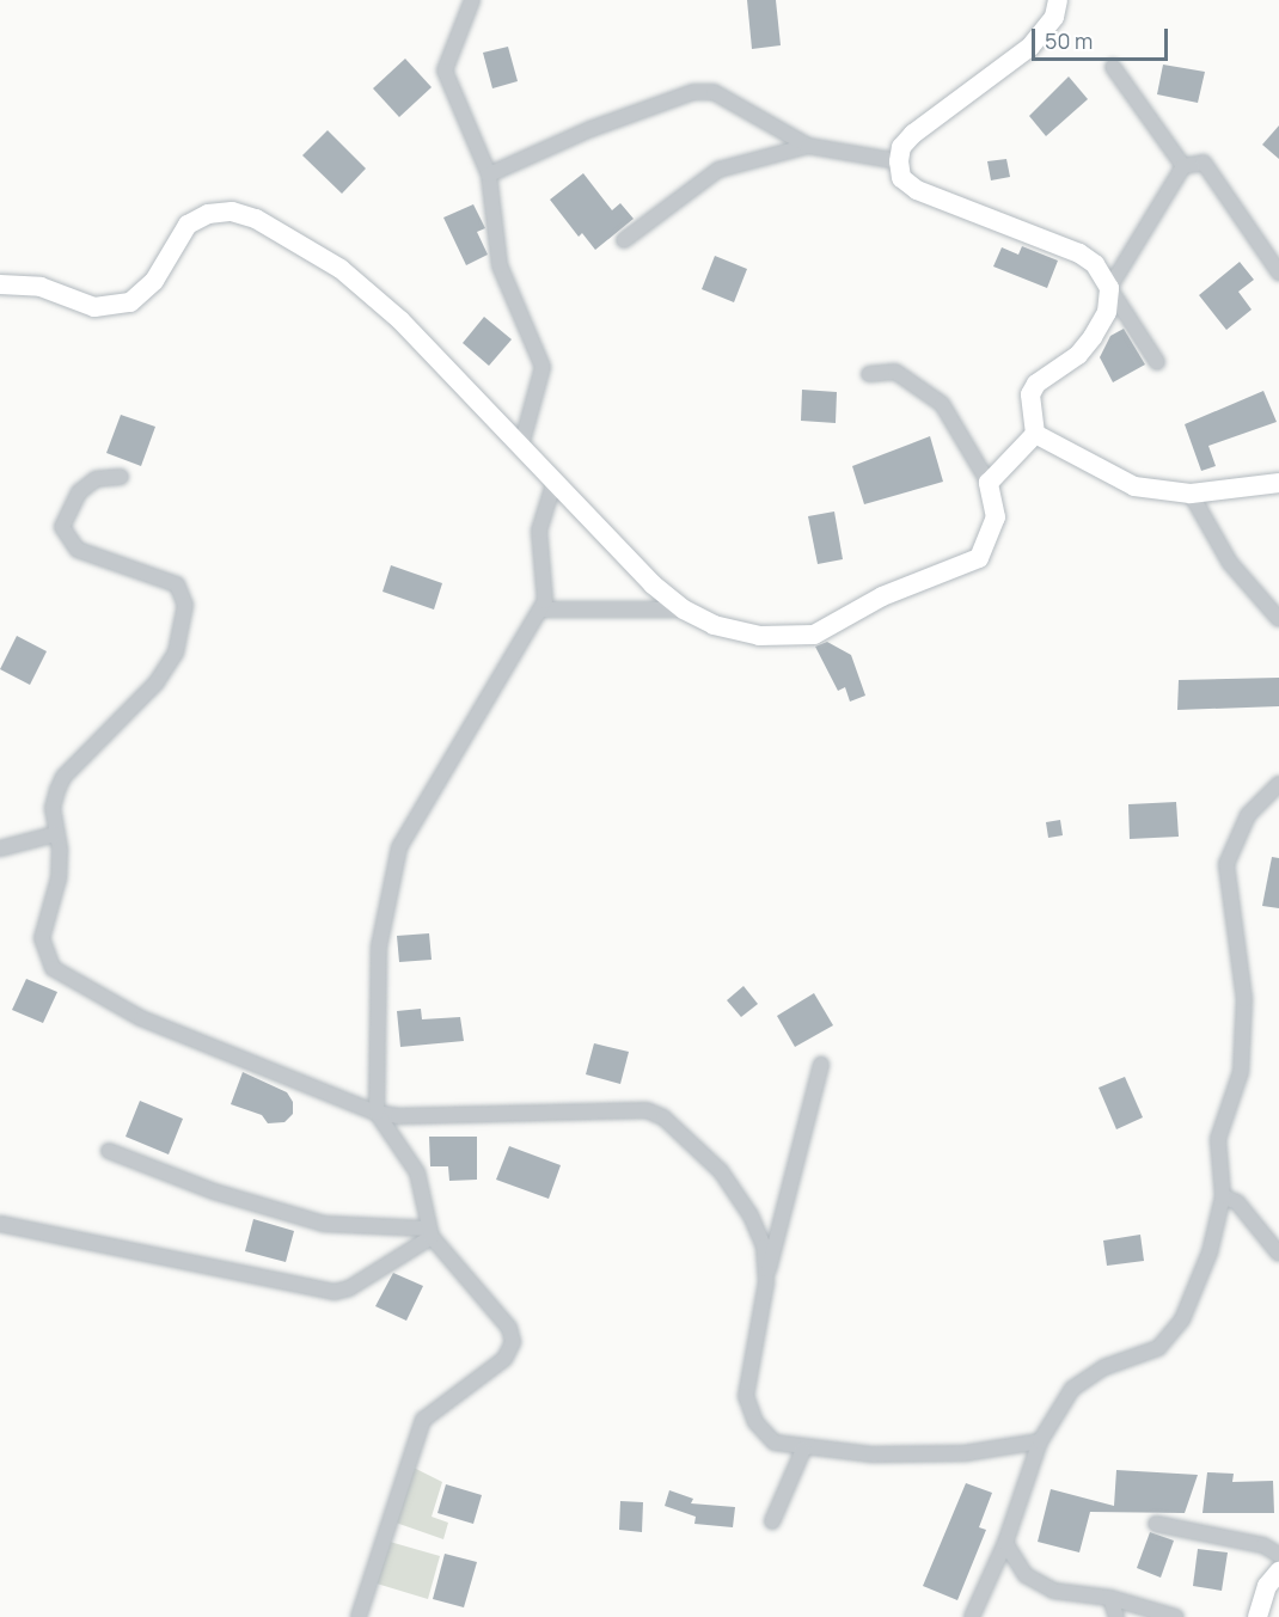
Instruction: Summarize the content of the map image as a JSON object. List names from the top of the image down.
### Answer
{
  "scale_bar": "50 m"
}
